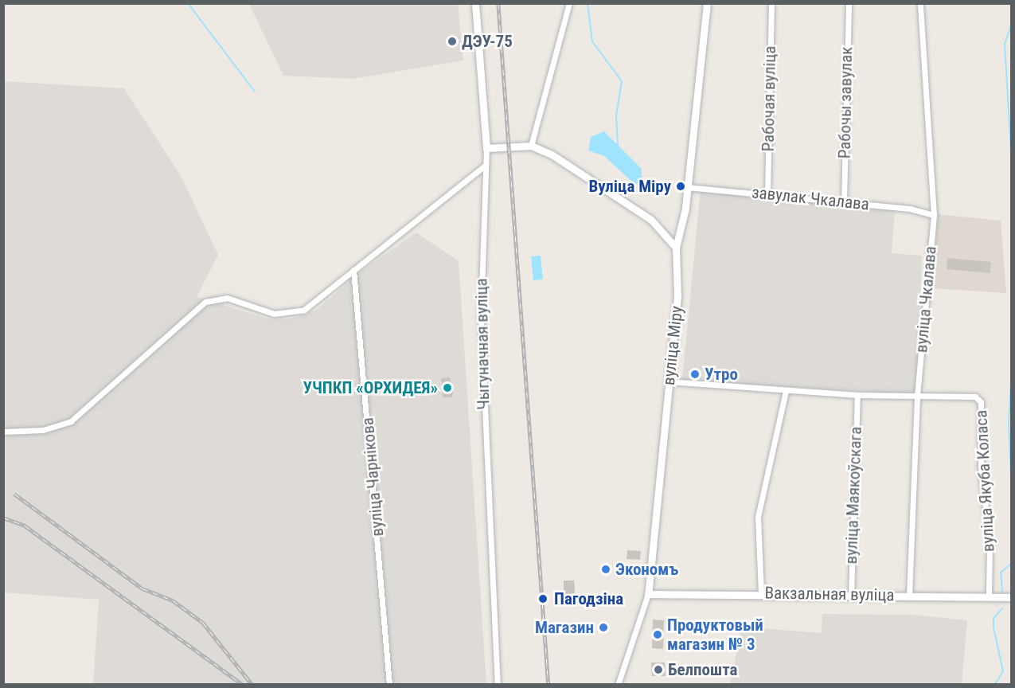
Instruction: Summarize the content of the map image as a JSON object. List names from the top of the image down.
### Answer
{
  "streets": {
    "street": [
      "Рабочая вуліца",
      "Рабочы завулак",
      "завулак Чкалава",
      "вуліца Чкалава",
      "Чыгуначная вуліца",
      "вуліца Міру",
      "вуліца Чарнікова",
      "вуліца Якуба Коласа",
      "вуліца Маякоўскага",
      "Вакзальная вуліца"
    ]
  },
  "crossings": [
    ["Рабочая вуліца", "завулак Чкалава"],
    ["Рабочы завулак", "завулак Чкалава"],
    ["завулак Чкалава", "вуліца Чкалава"],
    ["завулак Чкалава", "вуліца Міру"],
    ["вуліца Чкалава", "вуліца Якуба Коласа"],
    ["вуліца Чкалава", "Вакзальная вуліца"],
    ["вуліца Міру", "вуліца Якуба Коласа"],
    ["вуліца Міру", "Вакзальная вуліца"],
    ["вуліца Якуба Коласа", "вуліца Маякоўскага"],
    ["вуліца Якуба Коласа", "Вакзальная вуліца"],
    ["вуліца Маякоўскага", "Вакзальная вуліца"]
  ],
  "places": [
    "ДЭУ-75",
    "Вуліца Міру",
    "Утро",
    "УЧПКП «ОРХИДЕЯ»",
    "Экономъ",
    "Пагодзіна",
    "Магазин",
    "Продуктовый магазин № 3",
    "Белпошта"
  ]
}
